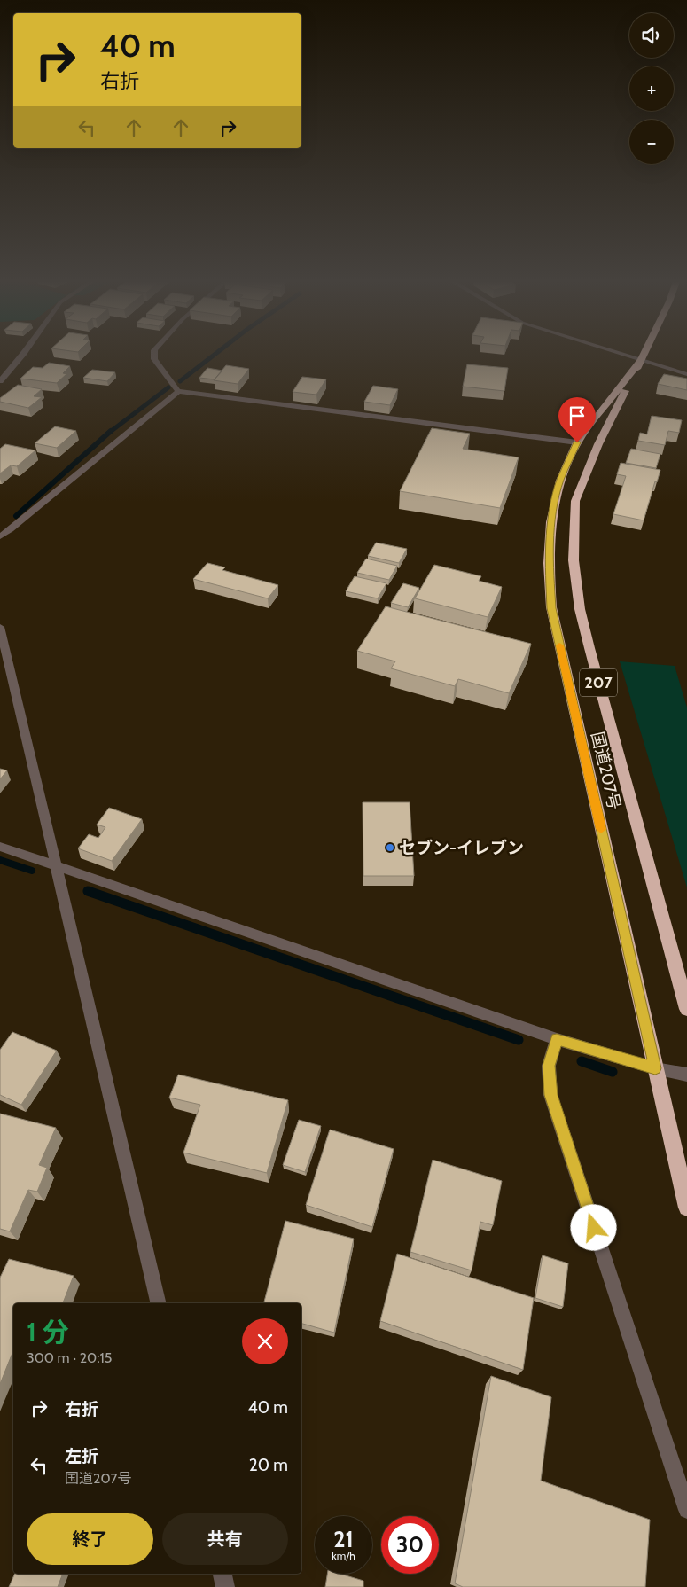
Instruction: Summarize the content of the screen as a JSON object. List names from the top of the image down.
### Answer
{
  "streets": {
    "highway": ["207", "国道207号"]
  },
  "places": ["セブン-イレブン"],
  "page": {
    "map_buttons": ["+", "−"],
    "turn": ["40 m", "右折"],
    "heading": ["1 分", "300 m · 20:15"],
    "list": [
      {
        "name": "右折",
        "value": "40 m"
      },
      {
        "name": "左折",
        "note": "国道207号",
        "value": "20 m"
      }
    ],
    "buttons": ["終了", "共有"],
    "speed": "21 km/h",
    "limit": "30"
  }
}
